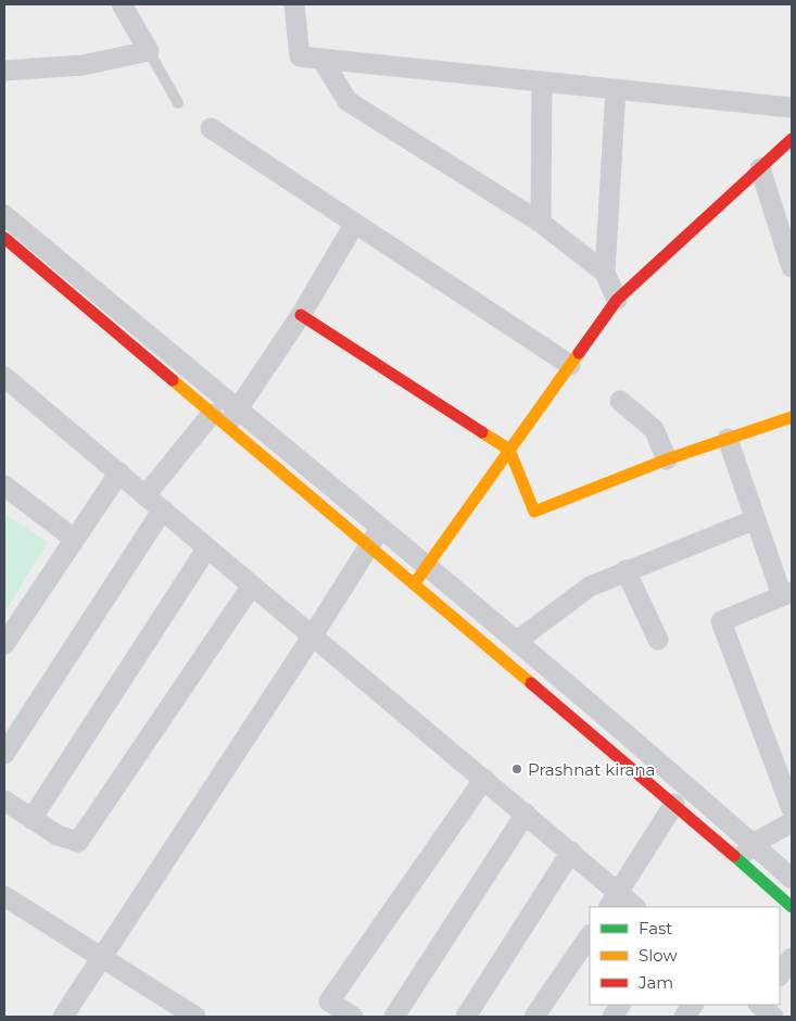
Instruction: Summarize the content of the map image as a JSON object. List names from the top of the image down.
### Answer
{
  "places": ["Prashnat kirana"],
  "legend": ["Fast", "Slow", "Jam"]
}
